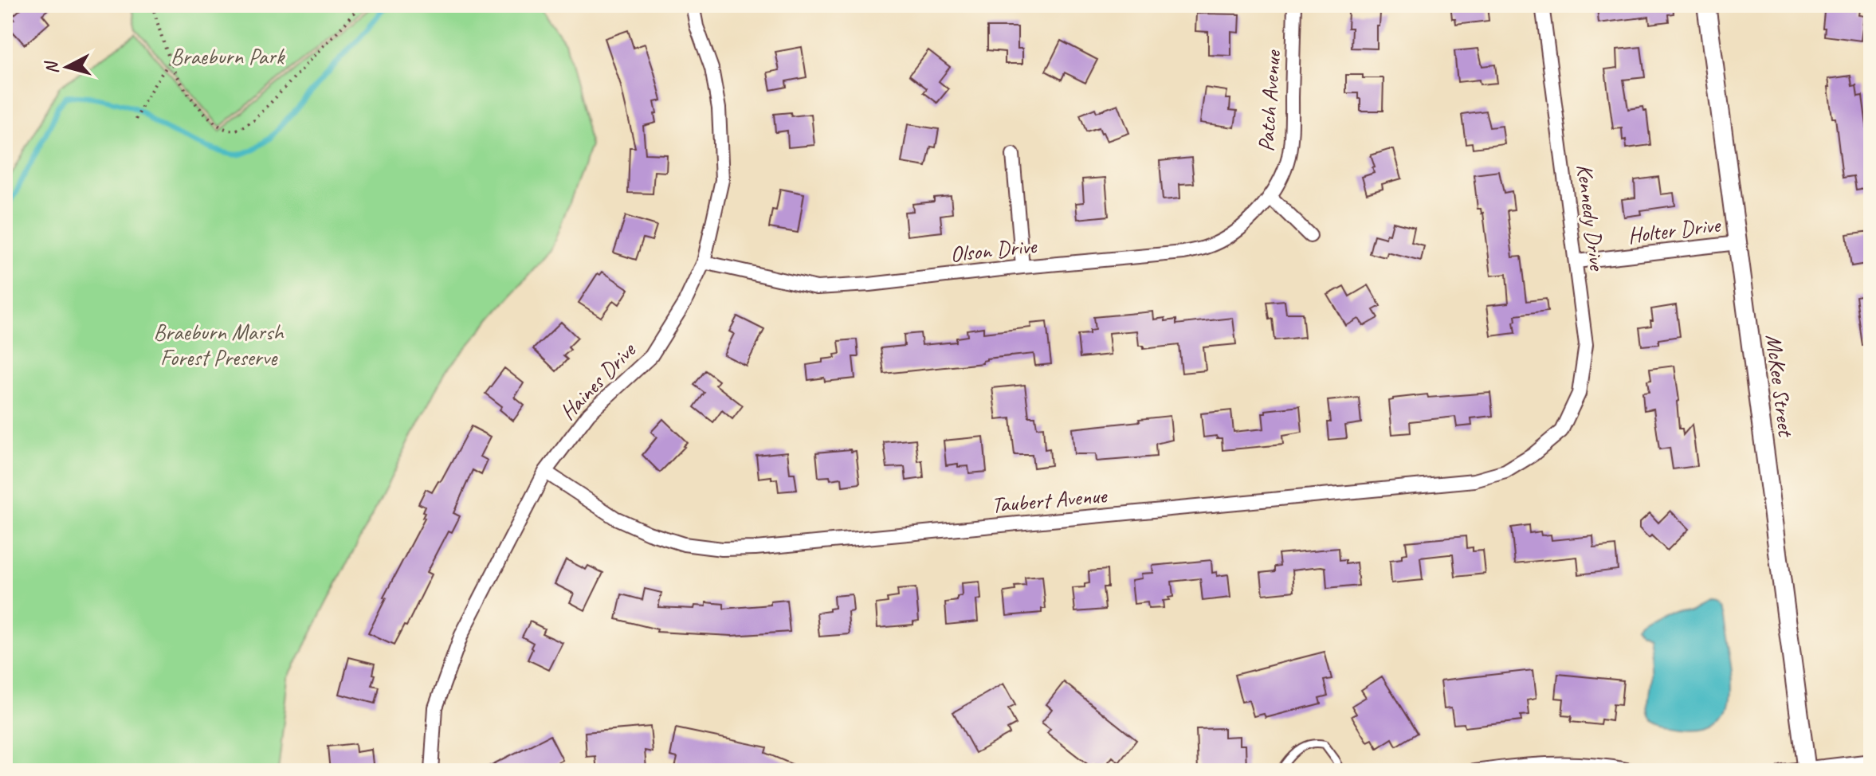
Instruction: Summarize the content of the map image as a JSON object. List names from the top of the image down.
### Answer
{
  "streets": {
    "street": [
      "Patch Avenue",
      "Kennedy Drive",
      "Holter Drive",
      "Olson Drive",
      "Haines Drive",
      "McKee Street",
      "Taubert Avenue"
    ]
  },
  "crossings": [
    ["Patch Avenue", "Olson Drive"],
    ["Kennedy Drive", "Holter Drive"],
    ["Kennedy Drive", "Taubert Avenue"],
    ["Holter Drive", "McKee Street"],
    ["Olson Drive", "Haines Drive"],
    ["Haines Drive", "Taubert Avenue"]
  ],
  "parks": ["Braeburn Park", "Braeburn Marsh Forest Preserve"],
  "north": "left"
}
